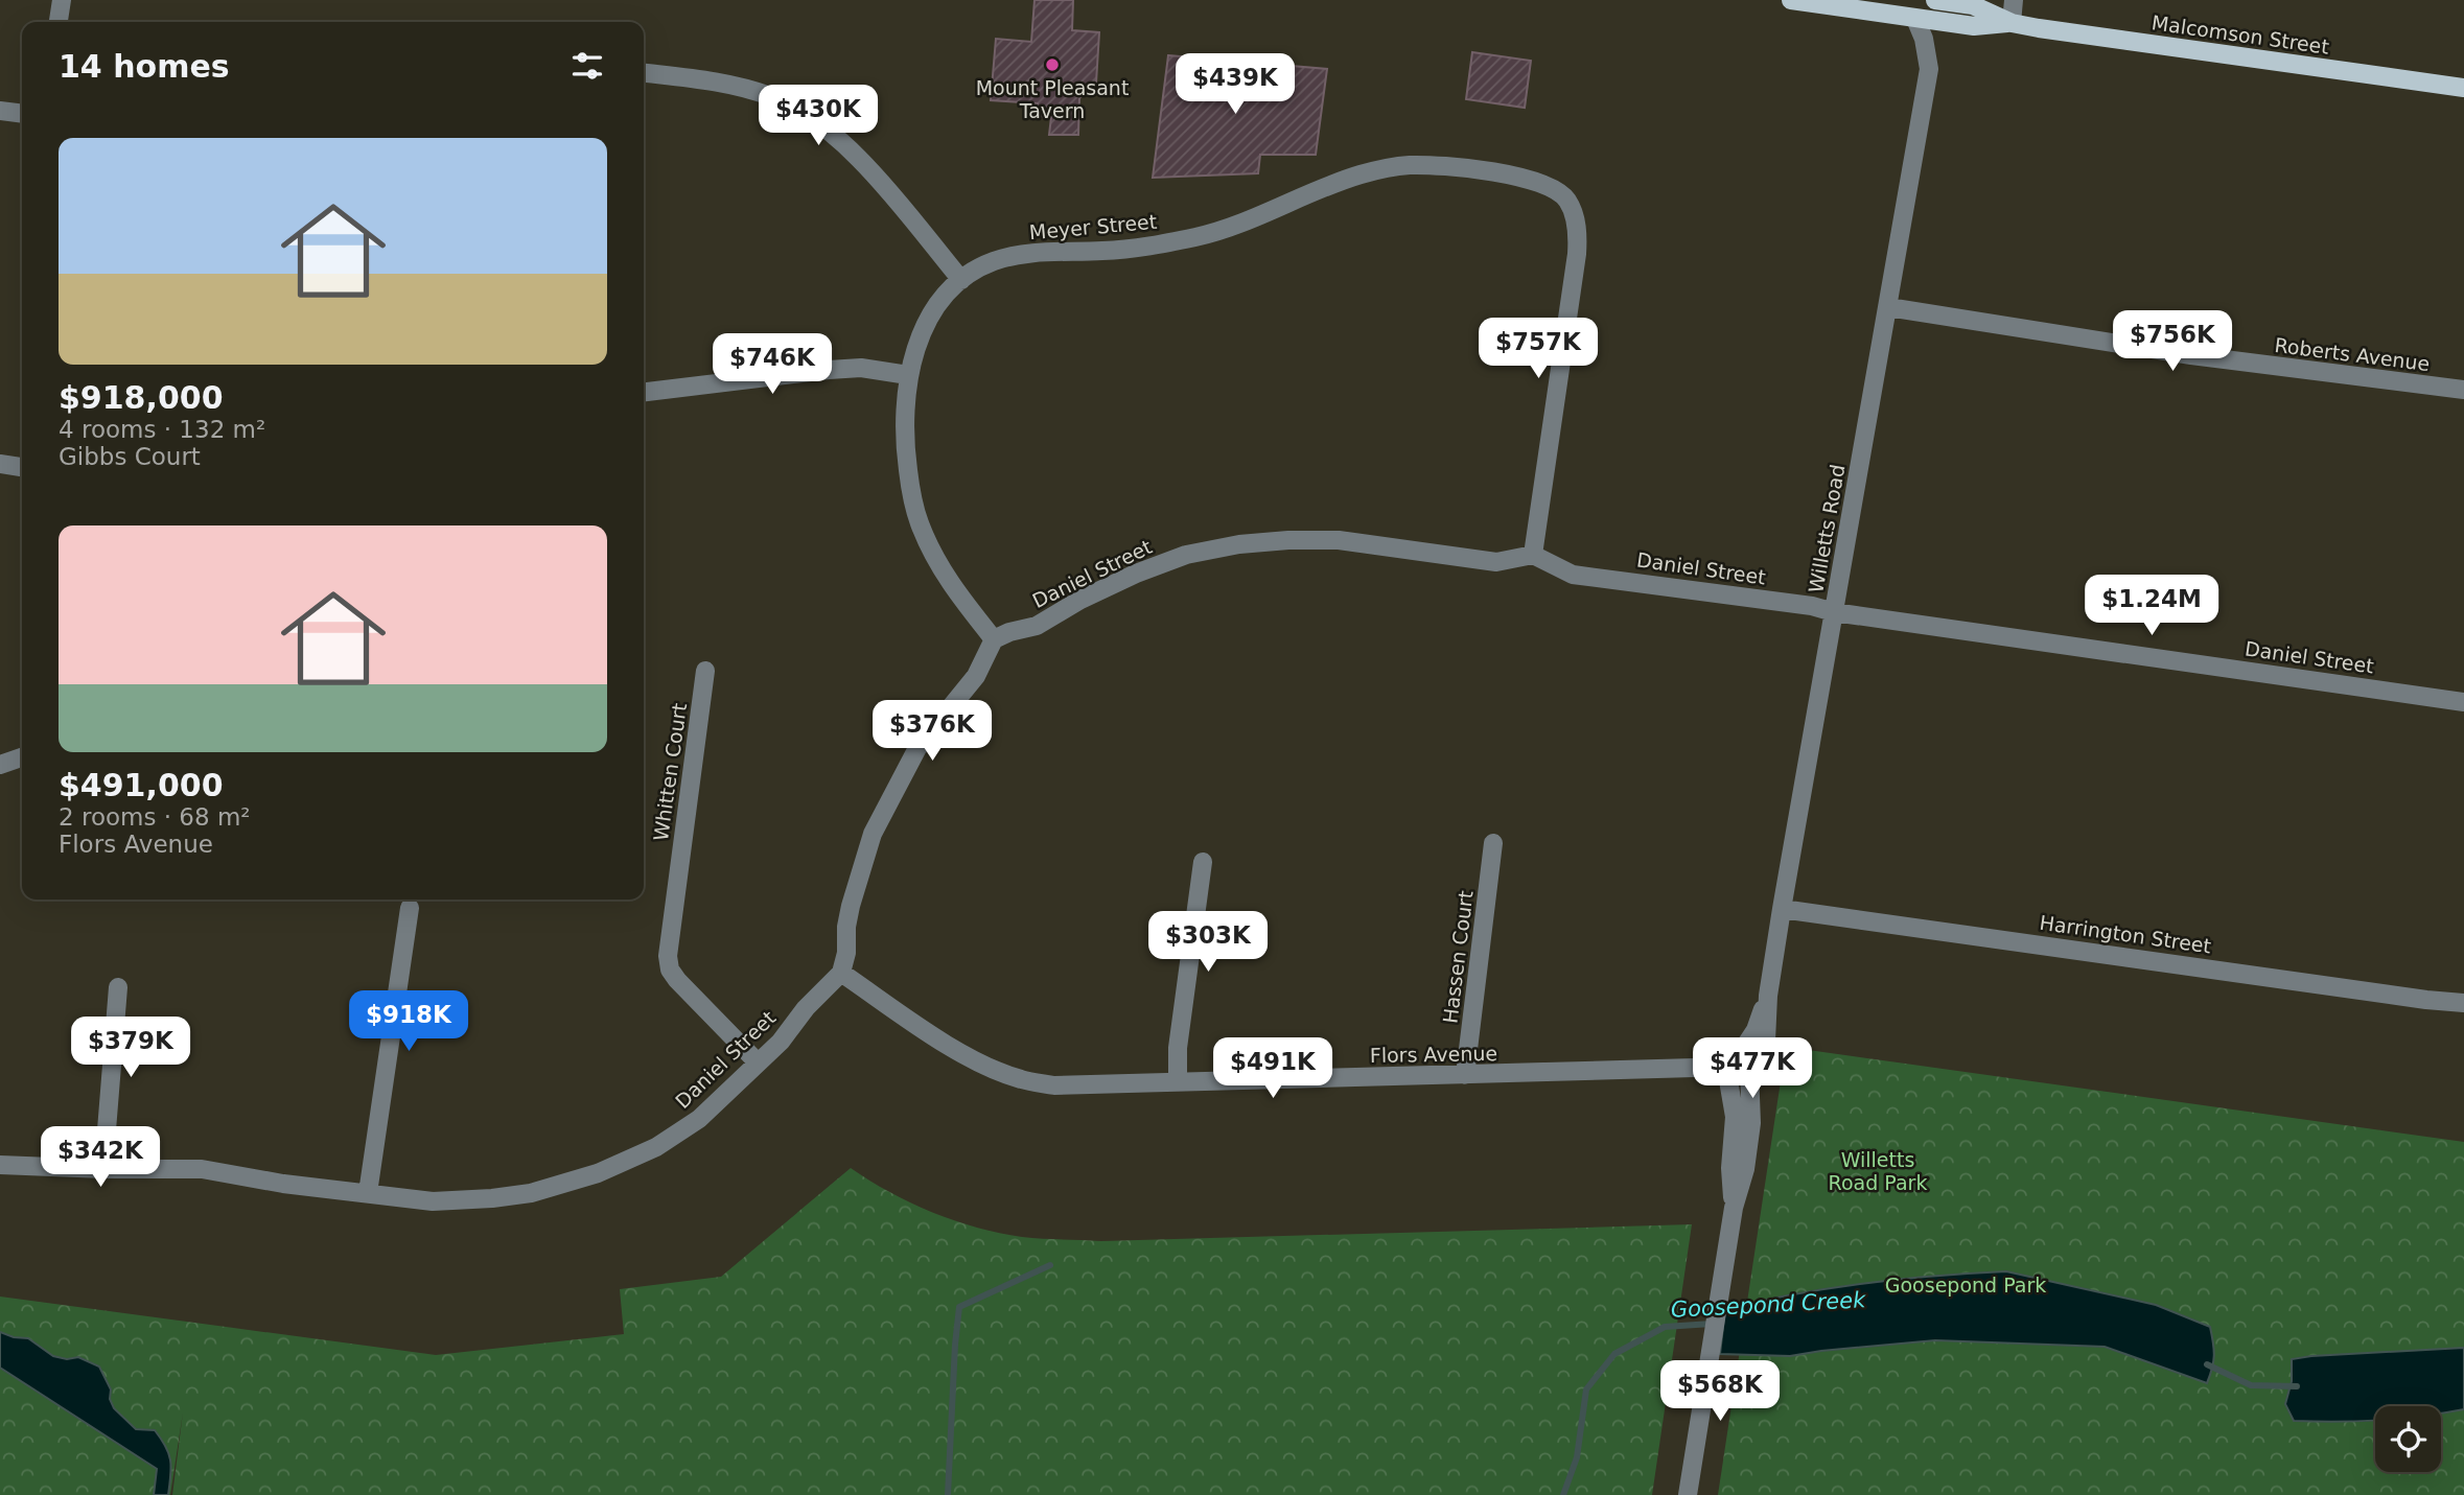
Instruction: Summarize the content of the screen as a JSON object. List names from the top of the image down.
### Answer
{
  "streets": {
    "main road": ["Malcomson Street"],
    "street": [
      "Meyer Street",
      "Roberts Avenue",
      "Willetts Road",
      "Daniel Street",
      "Whitten Court",
      "Harrington Street",
      "Hassen Court",
      "Flors Avenue"
    ]
  },
  "crossings": [
    ["Malcomson Street", "Willetts Road"],
    ["Meyer Street", "Daniel Street"],
    ["Roberts Avenue", "Willetts Road"],
    ["Willetts Road", "Daniel Street"],
    ["Willetts Road", "Harrington Street"],
    ["Willetts Road", "Flors Avenue"],
    ["Daniel Street", "Whitten Court"],
    ["Daniel Street", "Flors Avenue"],
    ["Hassen Court", "Flors Avenue"]
  ],
  "water": ["Goosepond Creek"],
  "parks": ["Willetts Road Park", "Goosepond Park"],
  "places": ["Mount Pleasant Tavern"],
  "page": {
    "heading": "14 homes",
    "price": [
      "$439K",
      "$430K",
      "$756K",
      "$757K",
      "$746K",
      "$1.24M",
      "$376K",
      "$303K",
      "$918K",
      "$379K",
      "$491K",
      "$477K",
      "$342K",
      "$568K"
    ],
    "list": [
      {
        "name": "$918,000",
        "note": "4 rooms · 132 m² · Gibbs Court"
      },
      {
        "name": "$491,000",
        "note": "2 rooms · 68 m² · Flors Avenue"
      }
    ]
  }
}
